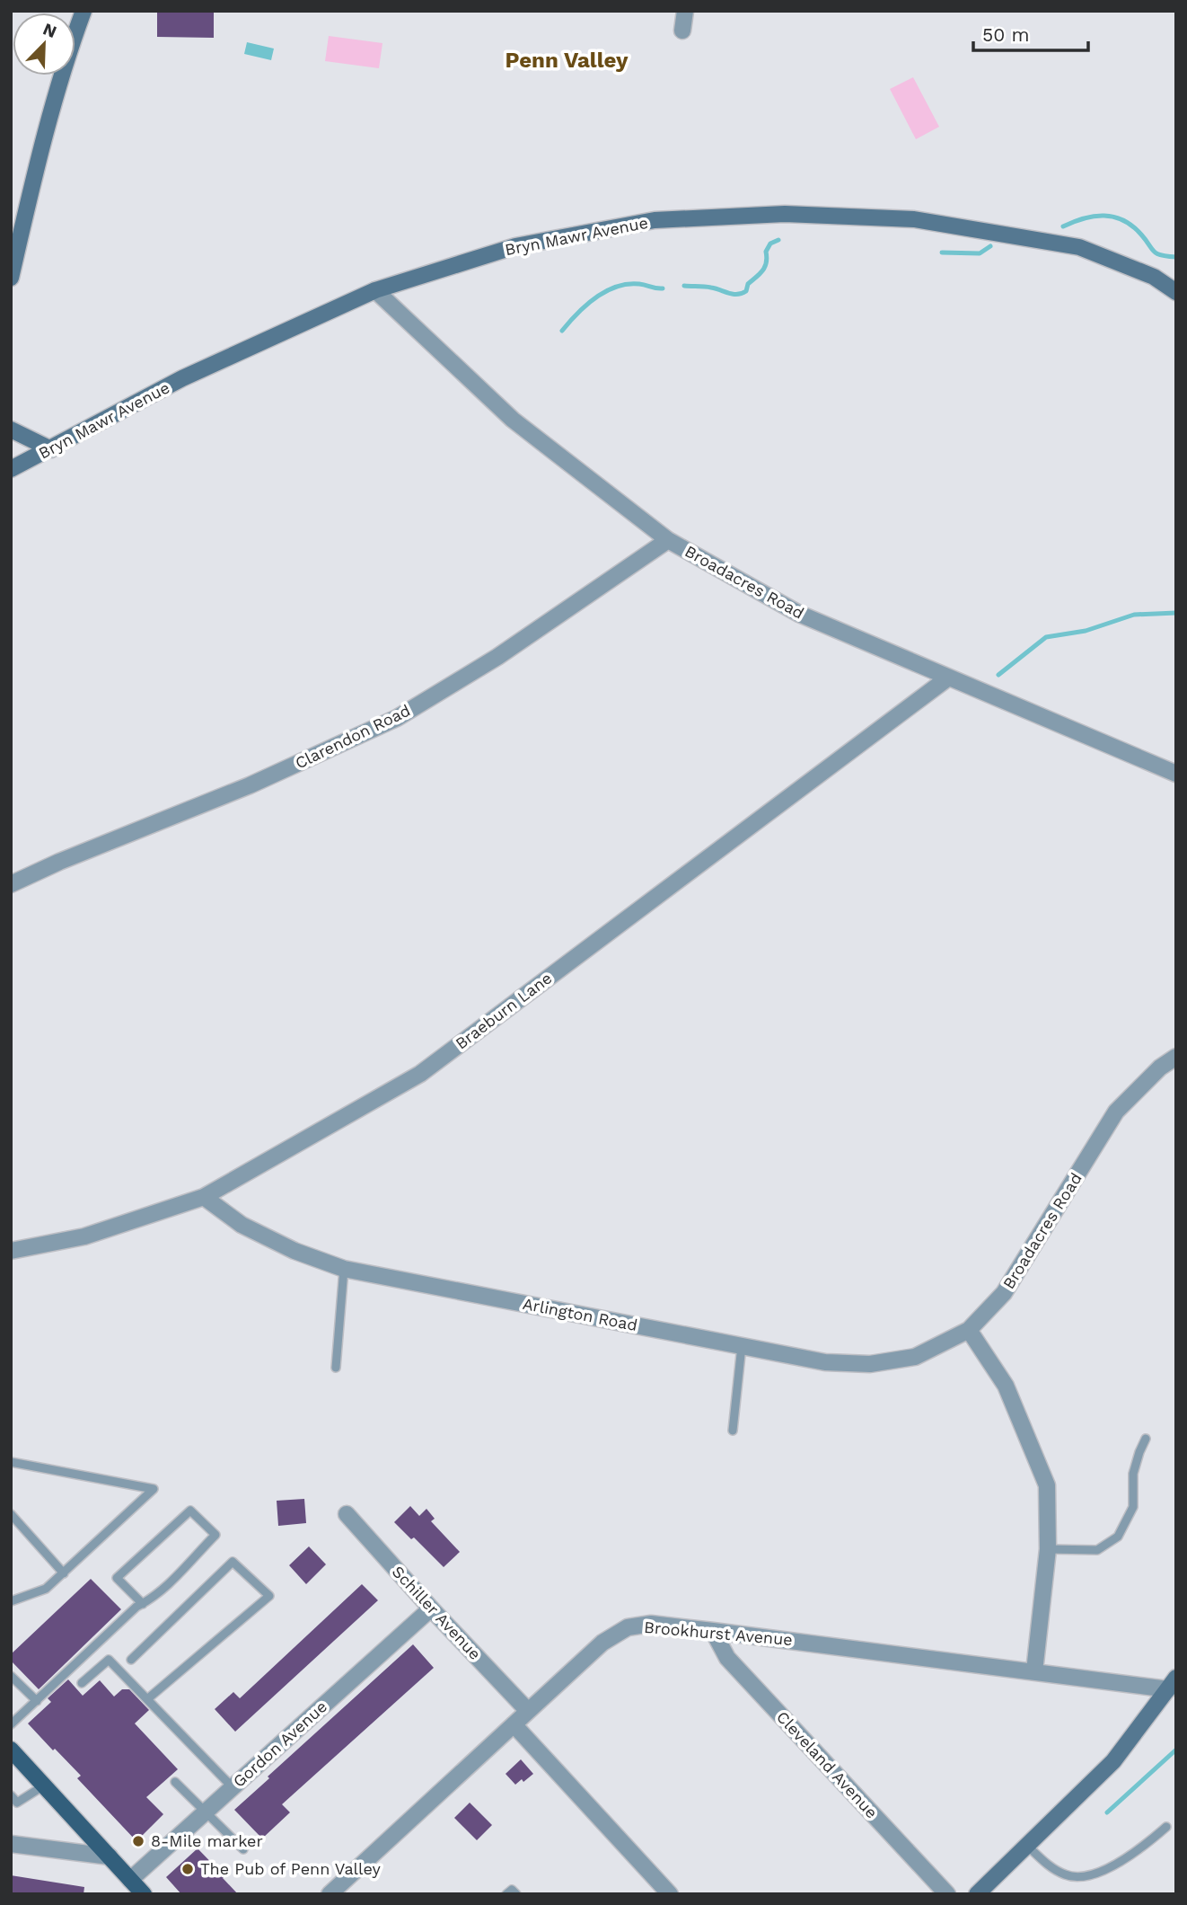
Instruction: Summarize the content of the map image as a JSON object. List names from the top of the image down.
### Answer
{
  "streets": {
    "street": [
      "Bryn Mawr Avenue",
      "Broadacres Road",
      "Clarendon Road",
      "Braeburn Lane",
      "Arlington Road",
      "Schiller Avenue",
      "Brookhurst Avenue",
      "Gordon Avenue",
      "Cleveland Avenue"
    ]
  },
  "crossings": [
    ["Bryn Mawr Avenue", "Broadacres Road"],
    ["Broadacres Road", "Clarendon Road"],
    ["Broadacres Road", "Braeburn Lane"],
    ["Broadacres Road", "Arlington Road"],
    ["Braeburn Lane", "Arlington Road"],
    ["Schiller Avenue", "Brookhurst Avenue"],
    ["Schiller Avenue", "Gordon Avenue"],
    ["Brookhurst Avenue", "Cleveland Avenue"]
  ],
  "districts": ["Penn Valley"],
  "places": ["8-Mile marker", "The Pub of Penn Valley"],
  "scale_bar": "50 m",
  "north": "top right"
}
